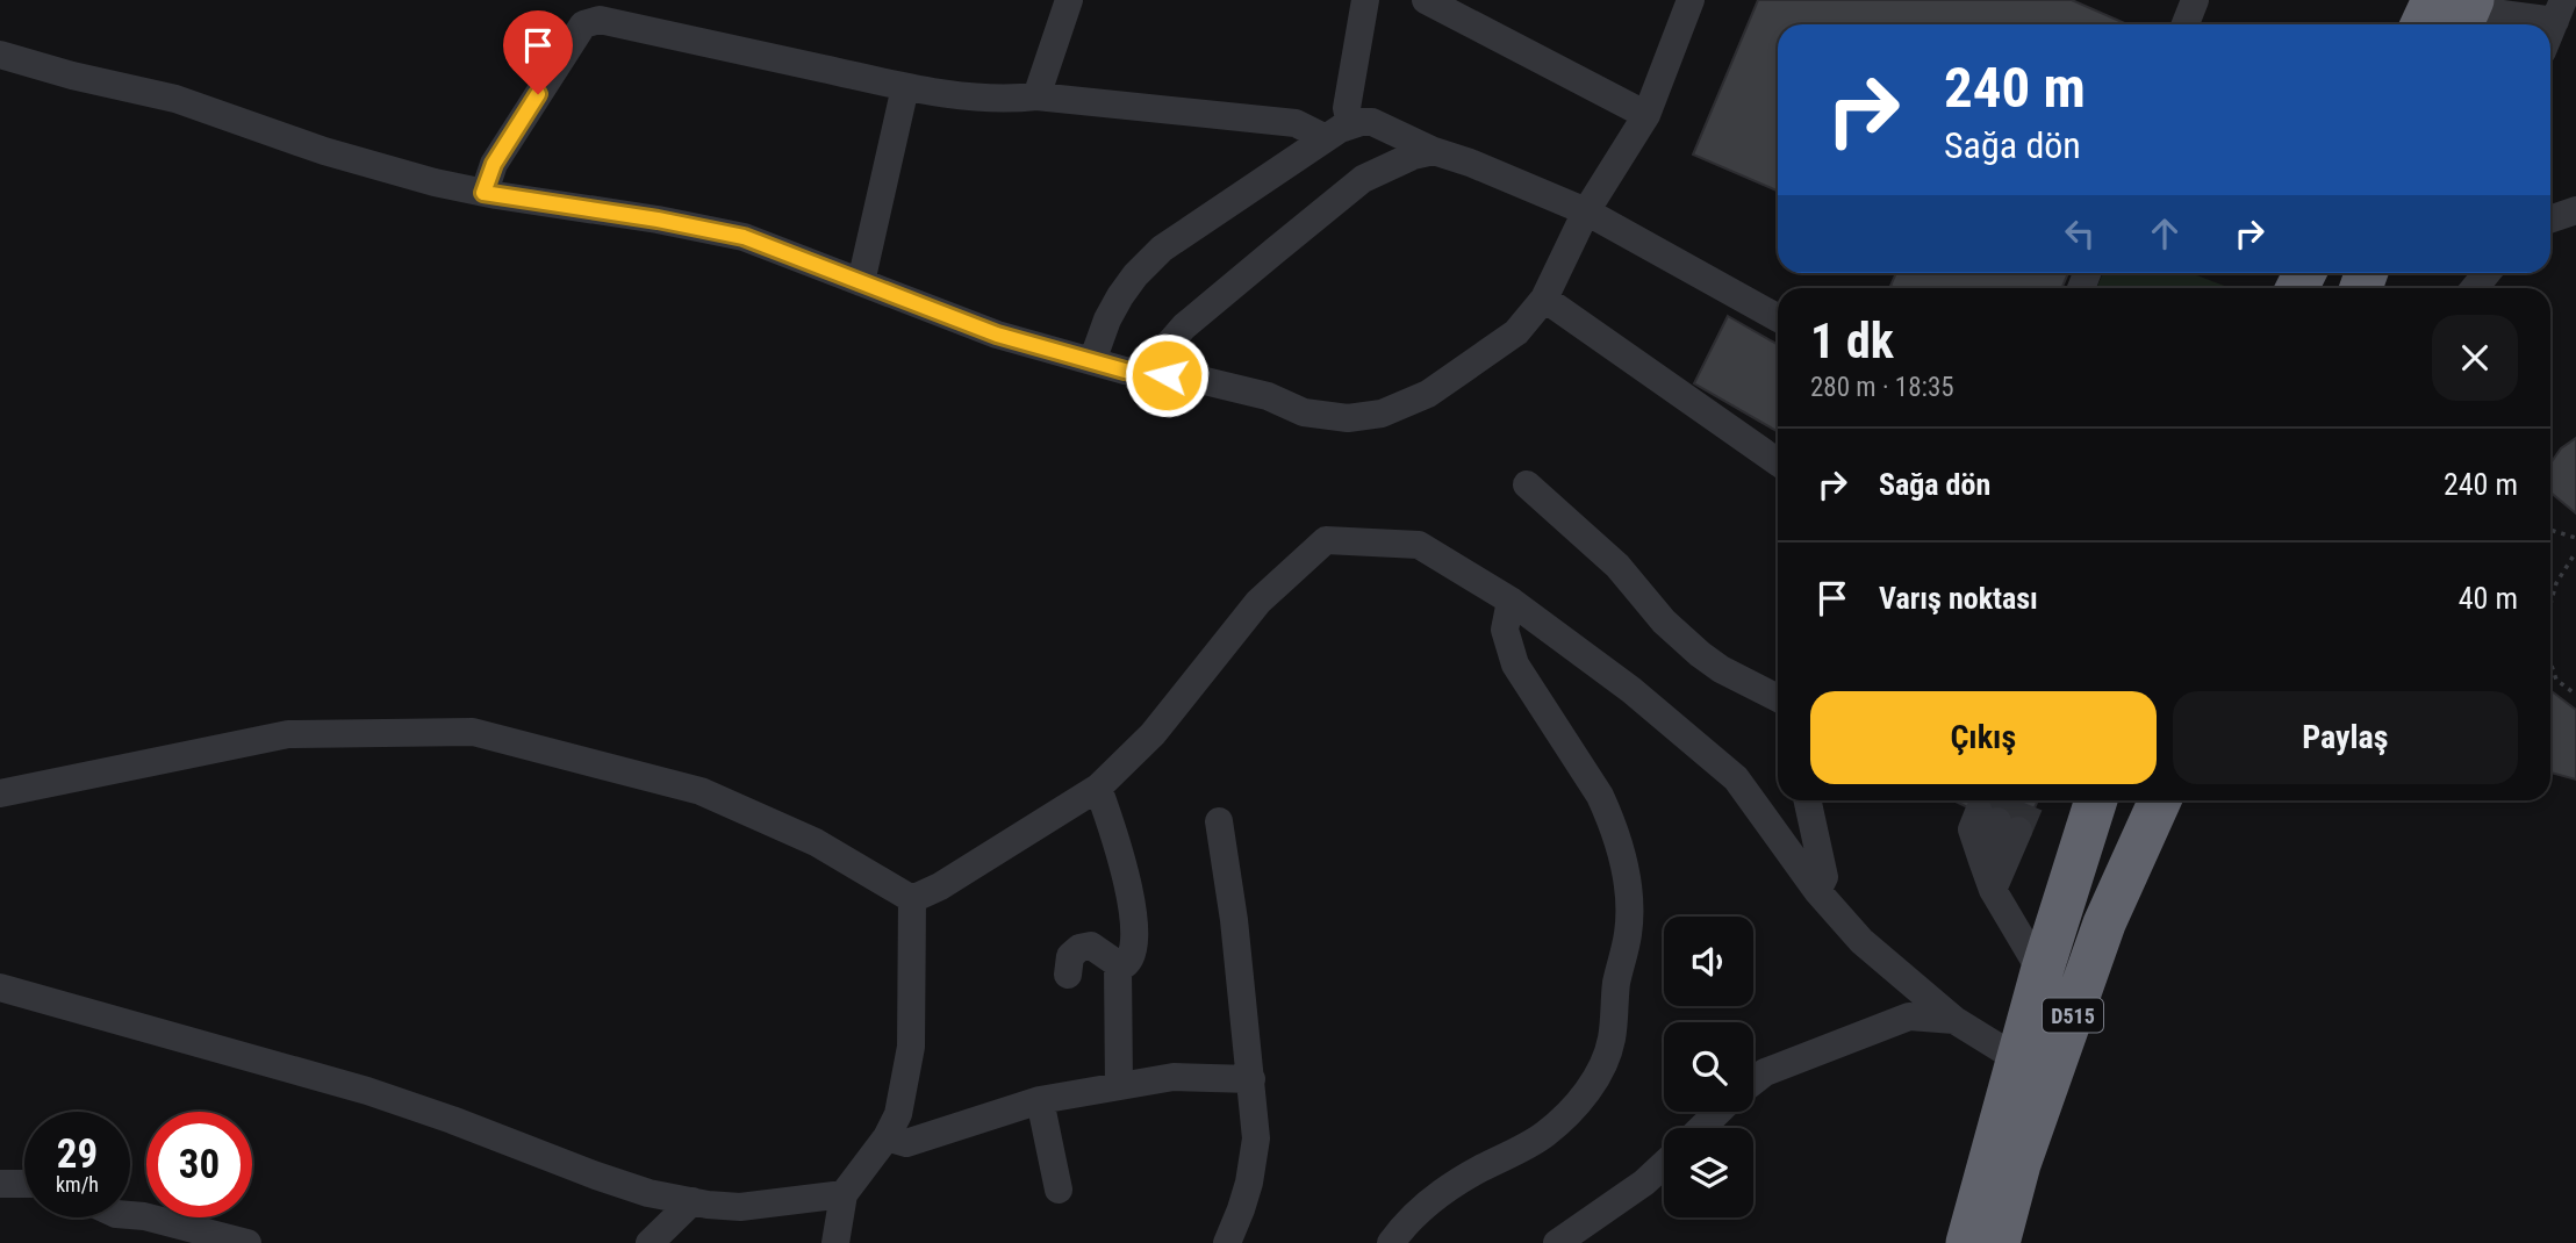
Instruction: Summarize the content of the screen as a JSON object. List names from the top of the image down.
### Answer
{
  "streets": {
    "highway": ["D515"]
  },
  "page": {
    "turn": ["240 m", "Sağa dön"],
    "heading": ["1 dk", "280 m · 18:35"],
    "list": [
      {
        "name": "Sağa dön",
        "value": "240 m"
      },
      {
        "name": "Varış noktası",
        "value": "40 m"
      }
    ],
    "buttons": ["Çıkış", "Paylaş"],
    "speed": "29 km/h",
    "limit": "30"
  }
}
